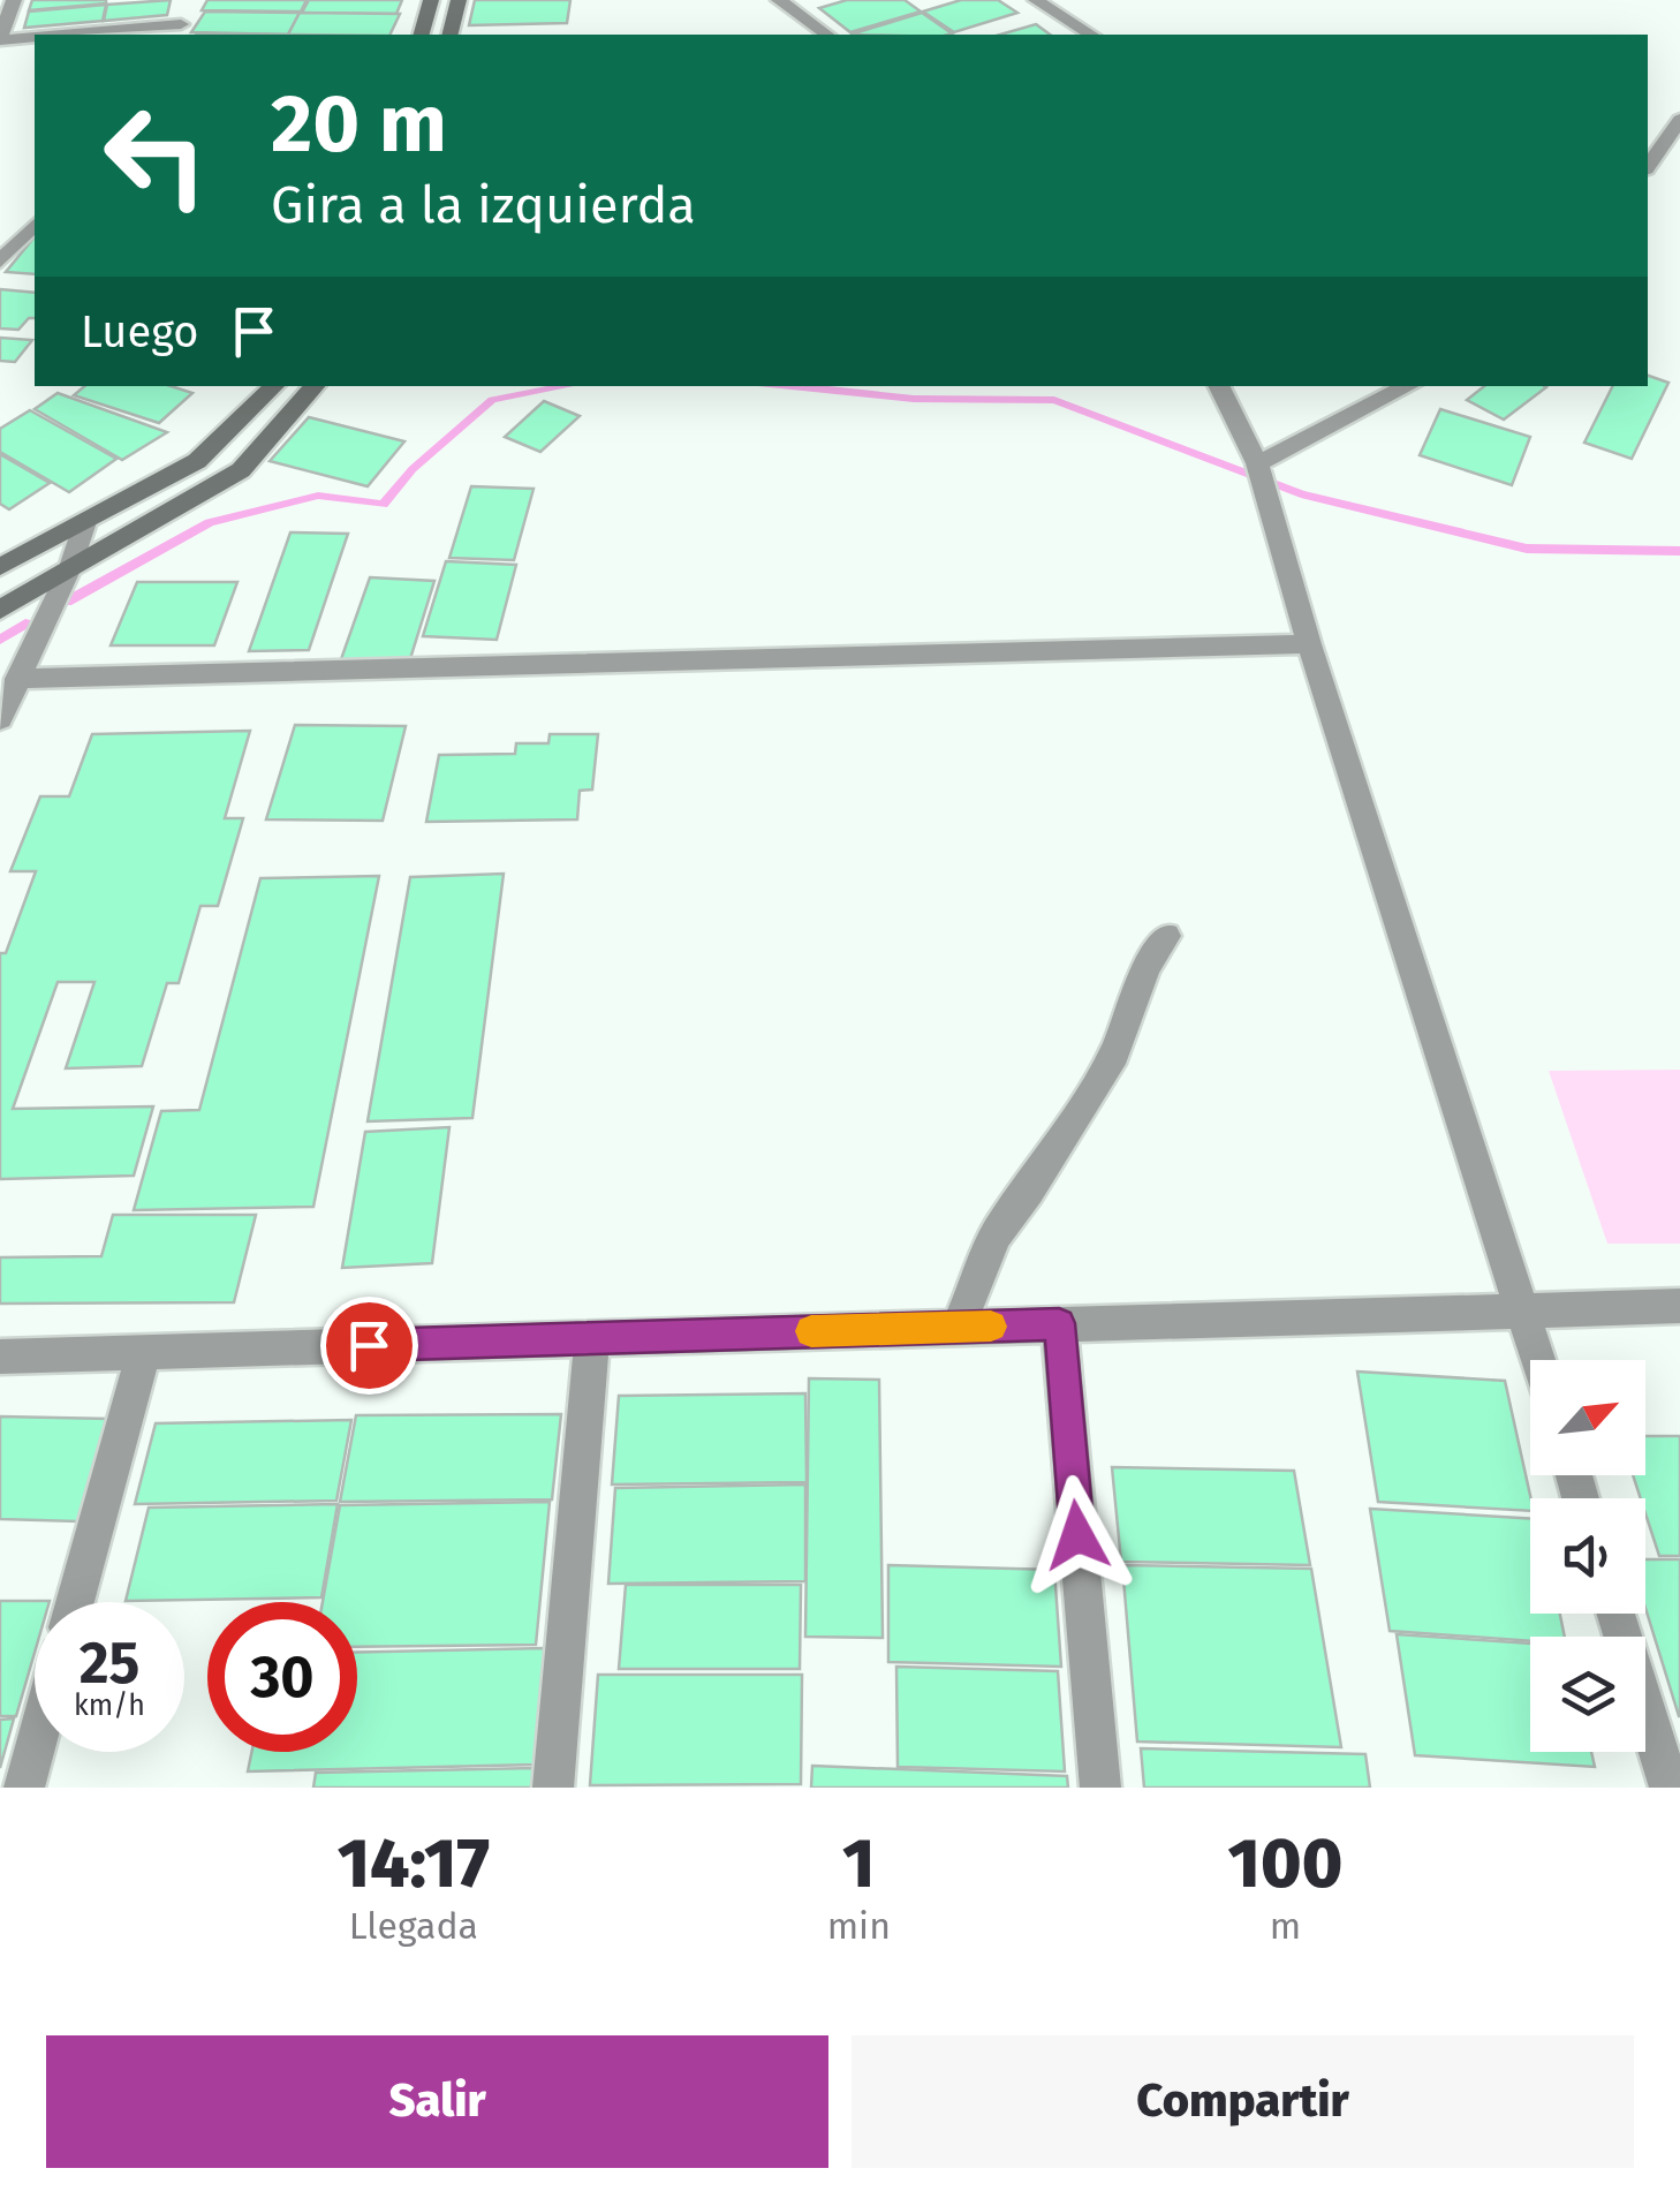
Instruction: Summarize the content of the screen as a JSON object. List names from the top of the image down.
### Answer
{
  "north": "top right",
  "page": {
    "turn": ["20 m", "Gira a la izquierda"],
    "then": "Luego",
    "speed": "25 km/h",
    "limit": "30",
    "eta": [
      "14:17",
      "Llegada",
      "1",
      "min",
      "100",
      "m"
    ],
    "buttons": ["Salir", "Compartir"]
  }
}
